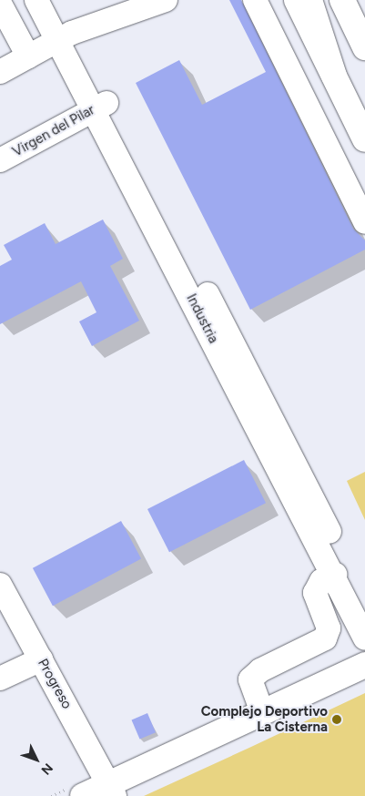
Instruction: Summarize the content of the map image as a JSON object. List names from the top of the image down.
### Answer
{
  "streets": {
    "street": ["Virgen del Pilar", "Industria", "Progreso"]
  },
  "crossings": [
    ["Virgen del Pilar", "Industria"]
  ],
  "places": ["Complejo Deportivo La Cisterna"],
  "north": "bottom right"
}
